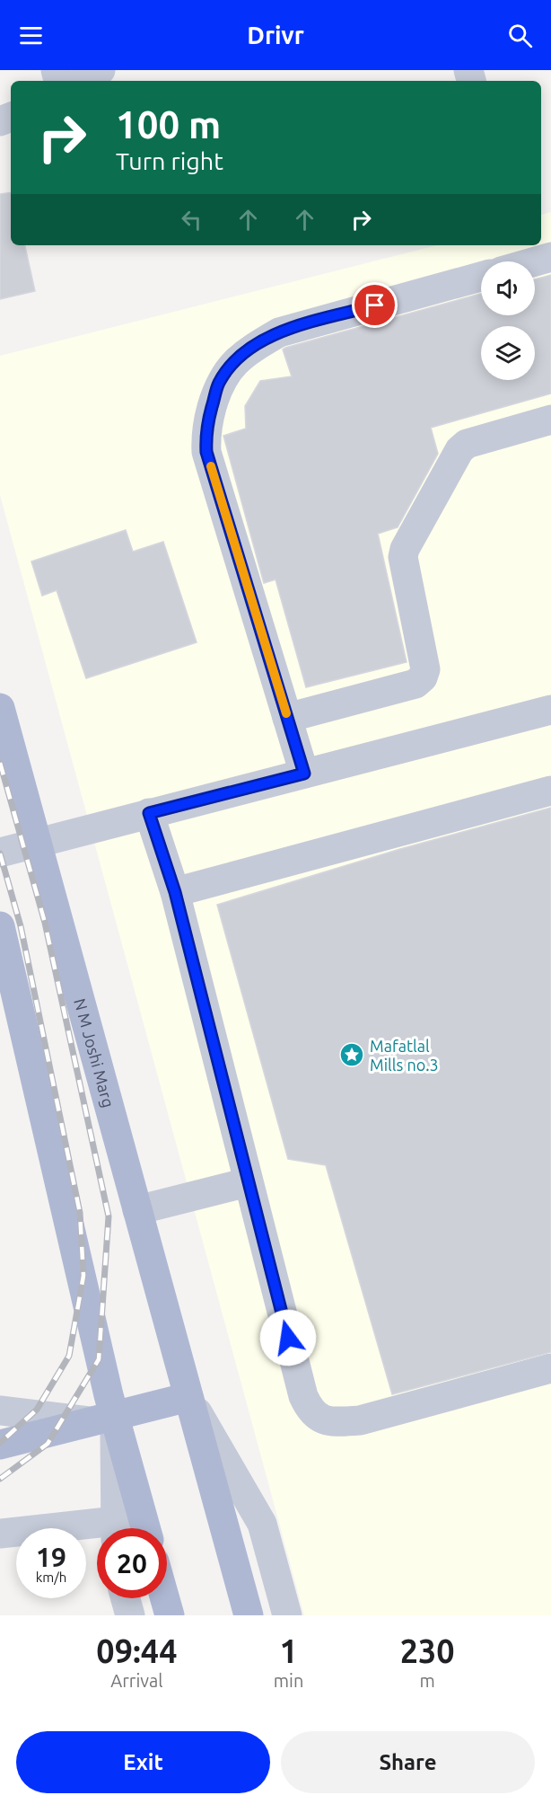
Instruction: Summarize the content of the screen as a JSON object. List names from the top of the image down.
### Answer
{
  "streets": {
    "main road": ["N M Joshi Marg"]
  },
  "places": {
    "place": ["Mafatlal Mills no.3"]
  },
  "page": {
    "header": "Drivr",
    "turn": ["100 m", "Turn right"],
    "speed": "19 km/h",
    "limit": "20",
    "eta": [
      "09:44",
      "Arrival",
      "1",
      "min",
      "230",
      "m"
    ],
    "buttons": ["Exit", "Share"]
  }
}
